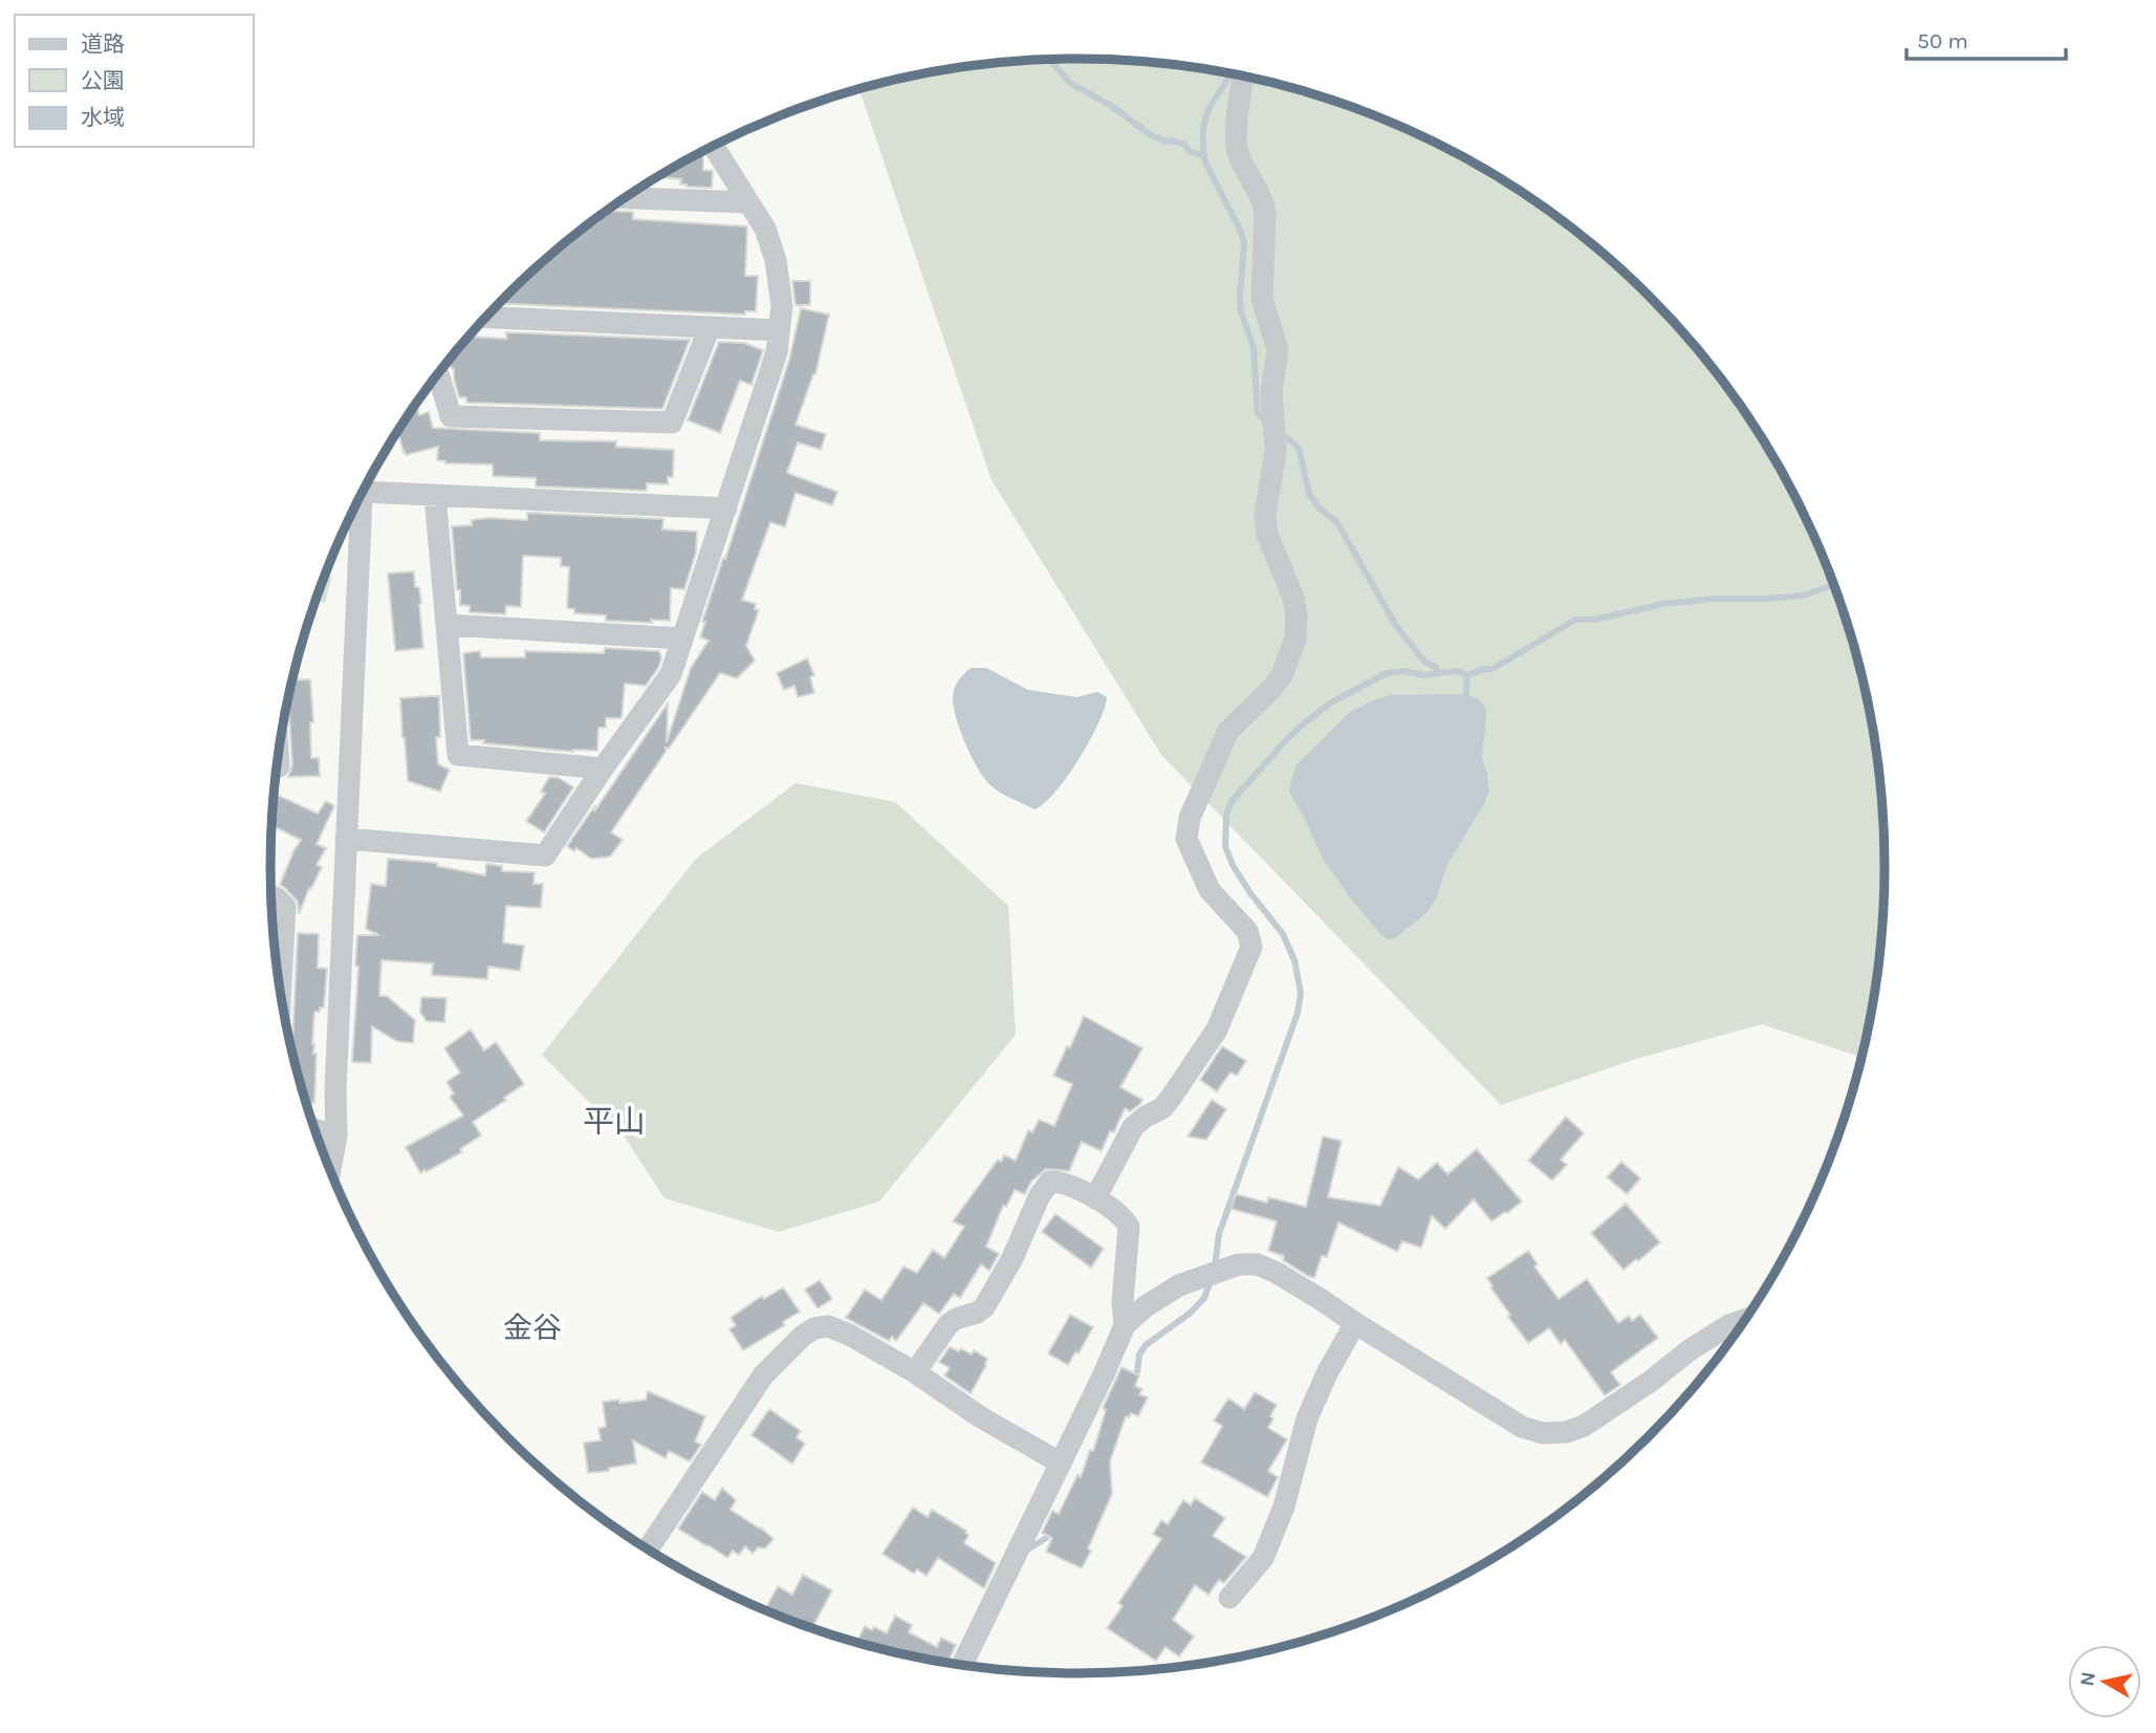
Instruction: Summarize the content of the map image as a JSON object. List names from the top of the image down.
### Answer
{
  "districts": ["平山", "金谷"],
  "legend": ["道路", "公園", "水域"],
  "scale_bar": "50 m",
  "north": "left"
}
